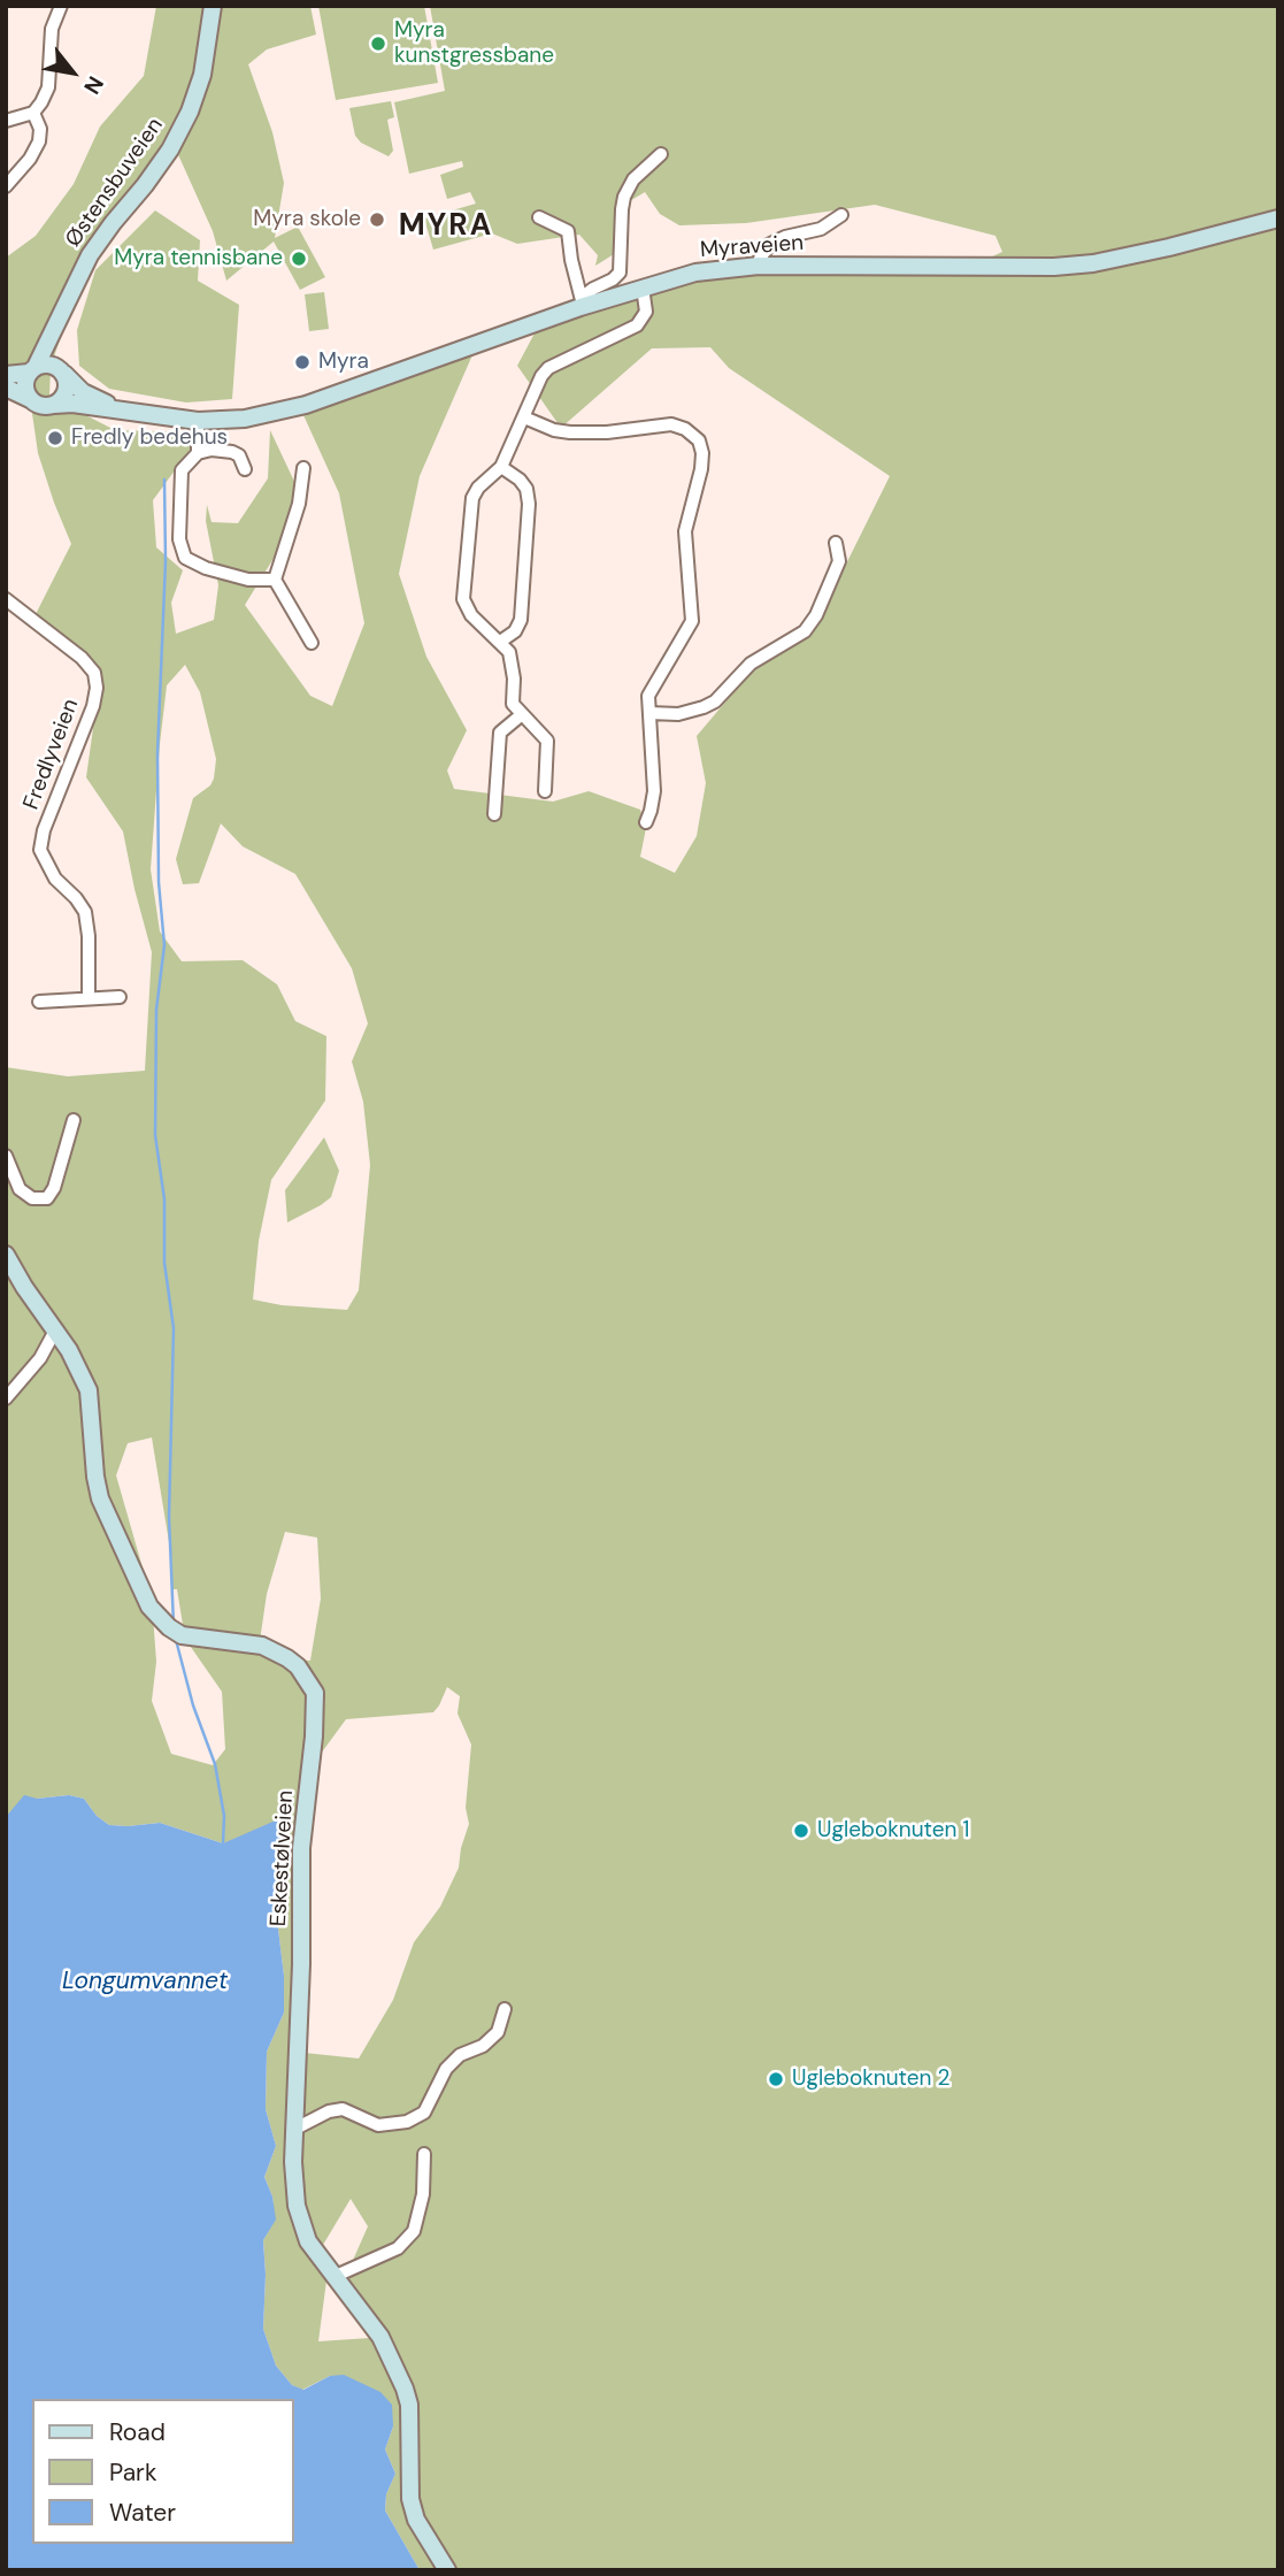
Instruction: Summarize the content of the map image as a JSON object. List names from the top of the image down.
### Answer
{
  "streets": {
    "main road": ["Østensbuveien", "Myraveien", "Eskestølveien"],
    "street": ["Fredlyveien"]
  },
  "crossings": [
    ["Østensbuveien", "Myraveien"]
  ],
  "districts": ["MYRA"],
  "water": ["Longumvannet"],
  "places": [
    "Myra kunstgressbane",
    "Myra skole",
    "Myra tennisbane",
    "Myra",
    "Fredly bedehus",
    "Ugleboknuten 1",
    "Ugleboknuten 2"
  ],
  "legend": ["Road", "Park", "Water"],
  "north": "bottom right"
}
